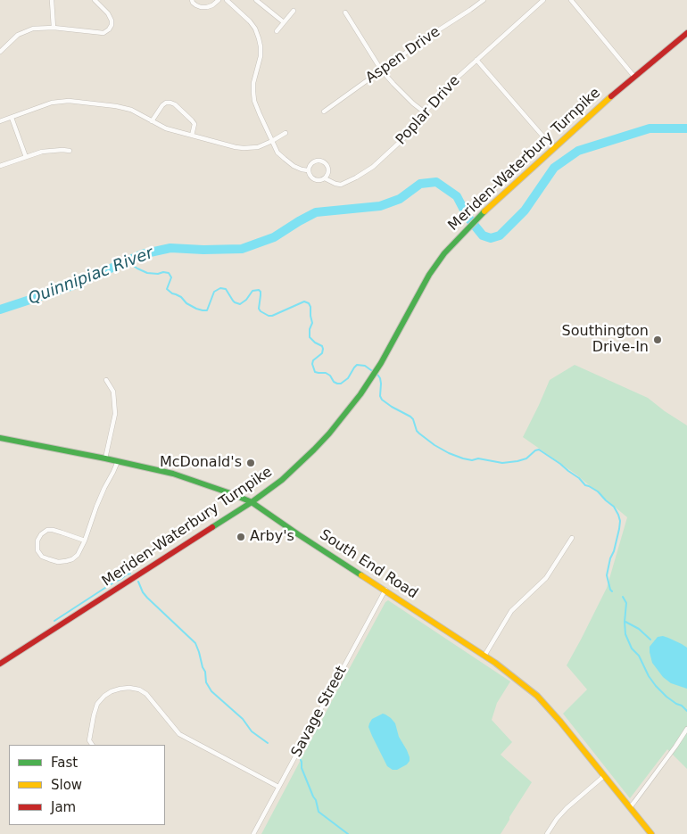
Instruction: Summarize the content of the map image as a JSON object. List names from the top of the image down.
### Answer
{
  "streets": {
    "main road": ["Meriden-Waterbury Turnpike", "South End Road"],
    "street": ["Aspen Drive", "Poplar Drive", "Savage Street"]
  },
  "crossings": [
    ["Meriden-Waterbury Turnpike", "South End Road"],
    ["South End Road", "Savage Street"]
  ],
  "water": ["Quinnipiac River"],
  "places": ["Southington Drive-In", "McDonald's", "Arby's"],
  "legend": ["Fast", "Slow", "Jam"]
}
